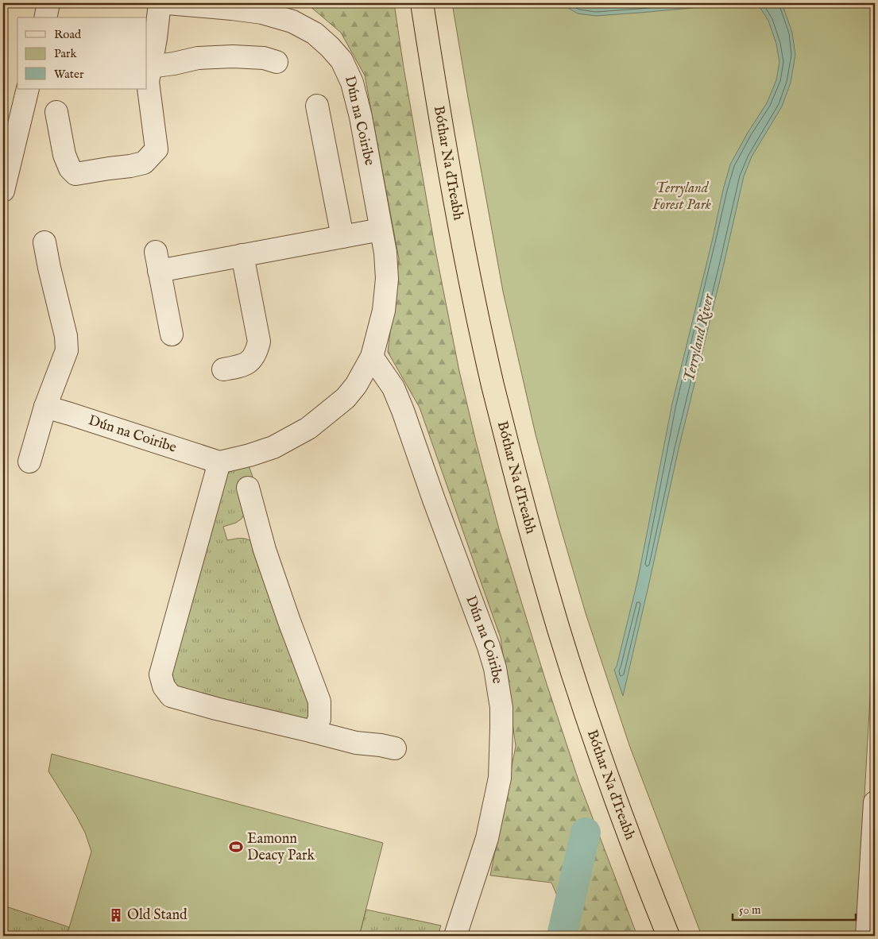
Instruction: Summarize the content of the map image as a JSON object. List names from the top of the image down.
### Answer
{
  "streets": {
    "highway": ["Bóthar Na dTreabh"],
    "street": ["Dún na Coiribe"]
  },
  "water": ["Terryland River"],
  "parks": ["Terryland Forest Park"],
  "places": {
    "sports": ["Eamonn Deacy Park"],
    "building": ["Old Stand"]
  },
  "legend": ["Road", "Park", "Water"],
  "scale_bar": "50 m"
}
